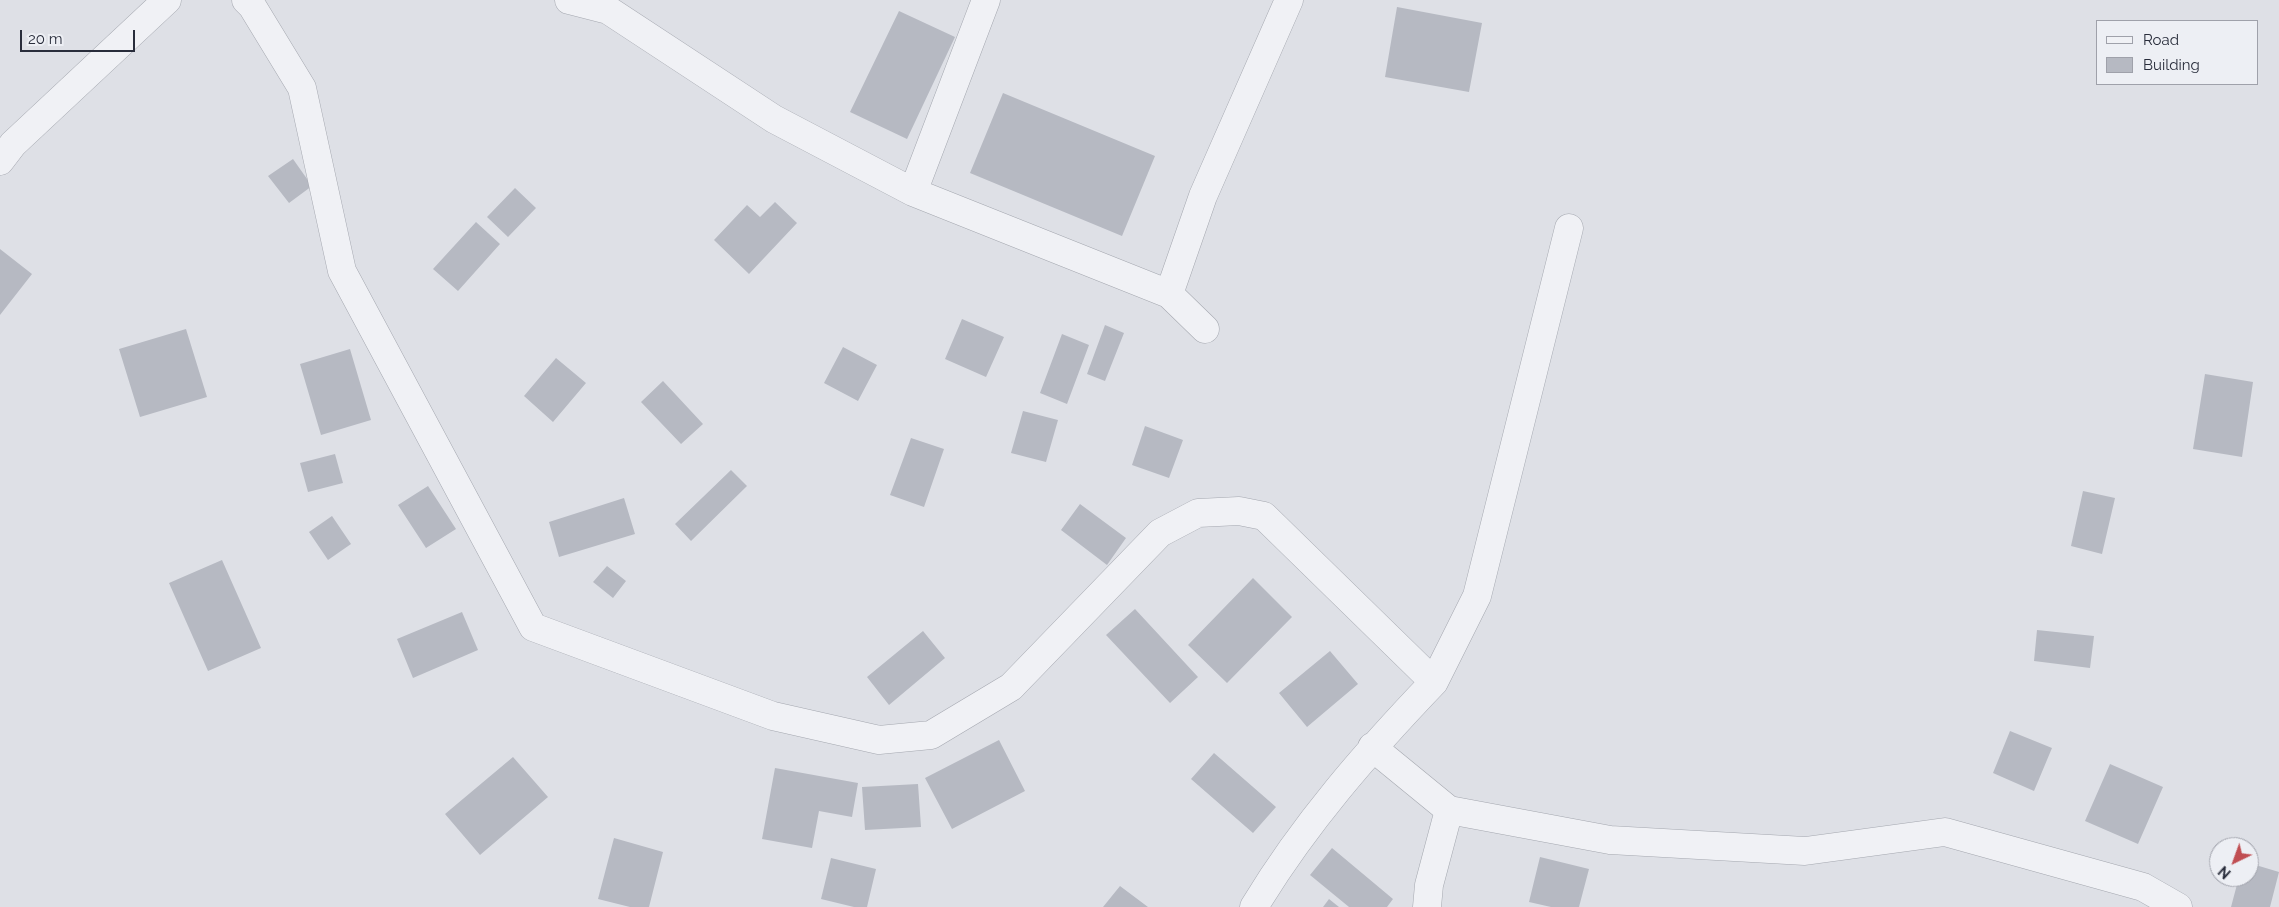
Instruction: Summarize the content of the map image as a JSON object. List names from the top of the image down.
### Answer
{
  "legend": ["Road", "Building"],
  "scale_bar": "20 m",
  "north": "bottom left"
}
